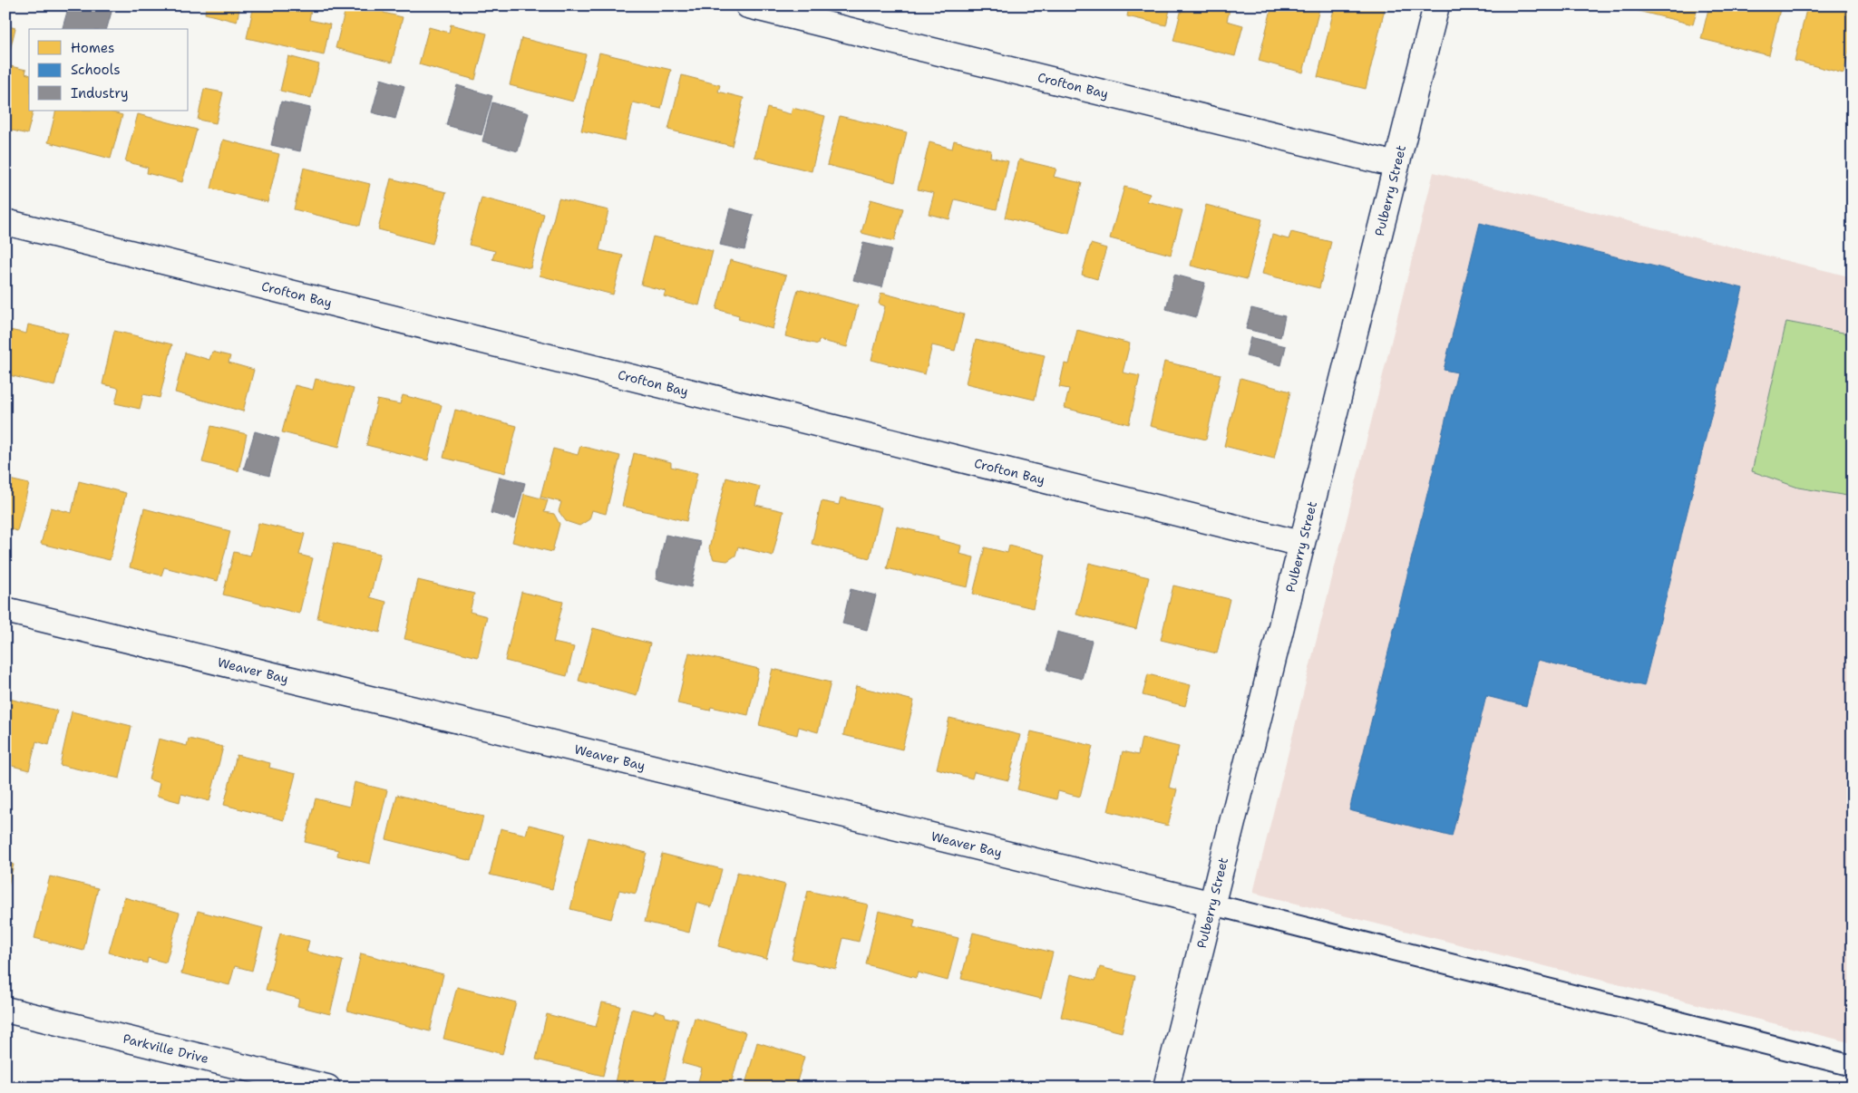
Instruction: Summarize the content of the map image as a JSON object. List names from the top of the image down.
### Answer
{
  "streets": {
    "street": [
      "Crofton Bay",
      "Pulberry Street",
      "Weaver Bay",
      "Parkville Drive"
    ]
  },
  "crossings": [
    ["Crofton Bay", "Pulberry Street"],
    ["Pulberry Street", "Weaver Bay"]
  ],
  "legend": ["Homes", "Schools", "Industry"]
}
